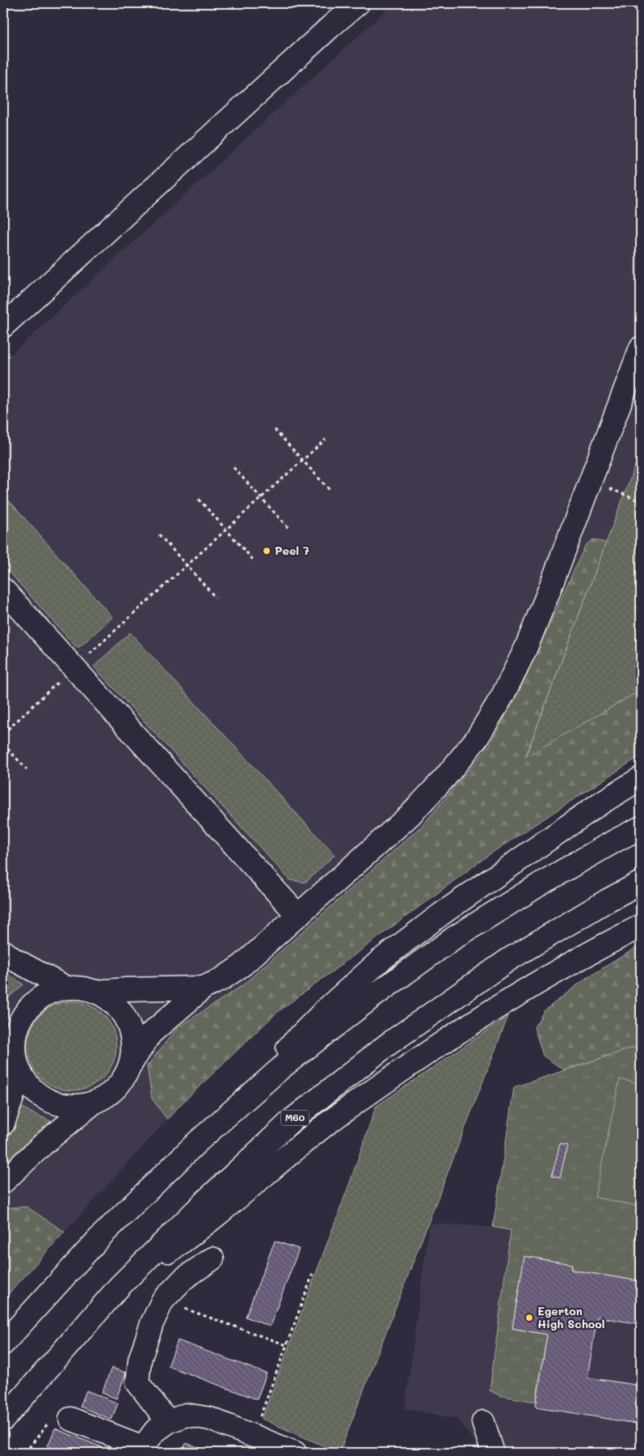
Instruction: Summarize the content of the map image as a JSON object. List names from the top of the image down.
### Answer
{
  "streets": {
    "main road": ["M60"]
  },
  "places": ["Peel 7", "Egerton High School"]
}
